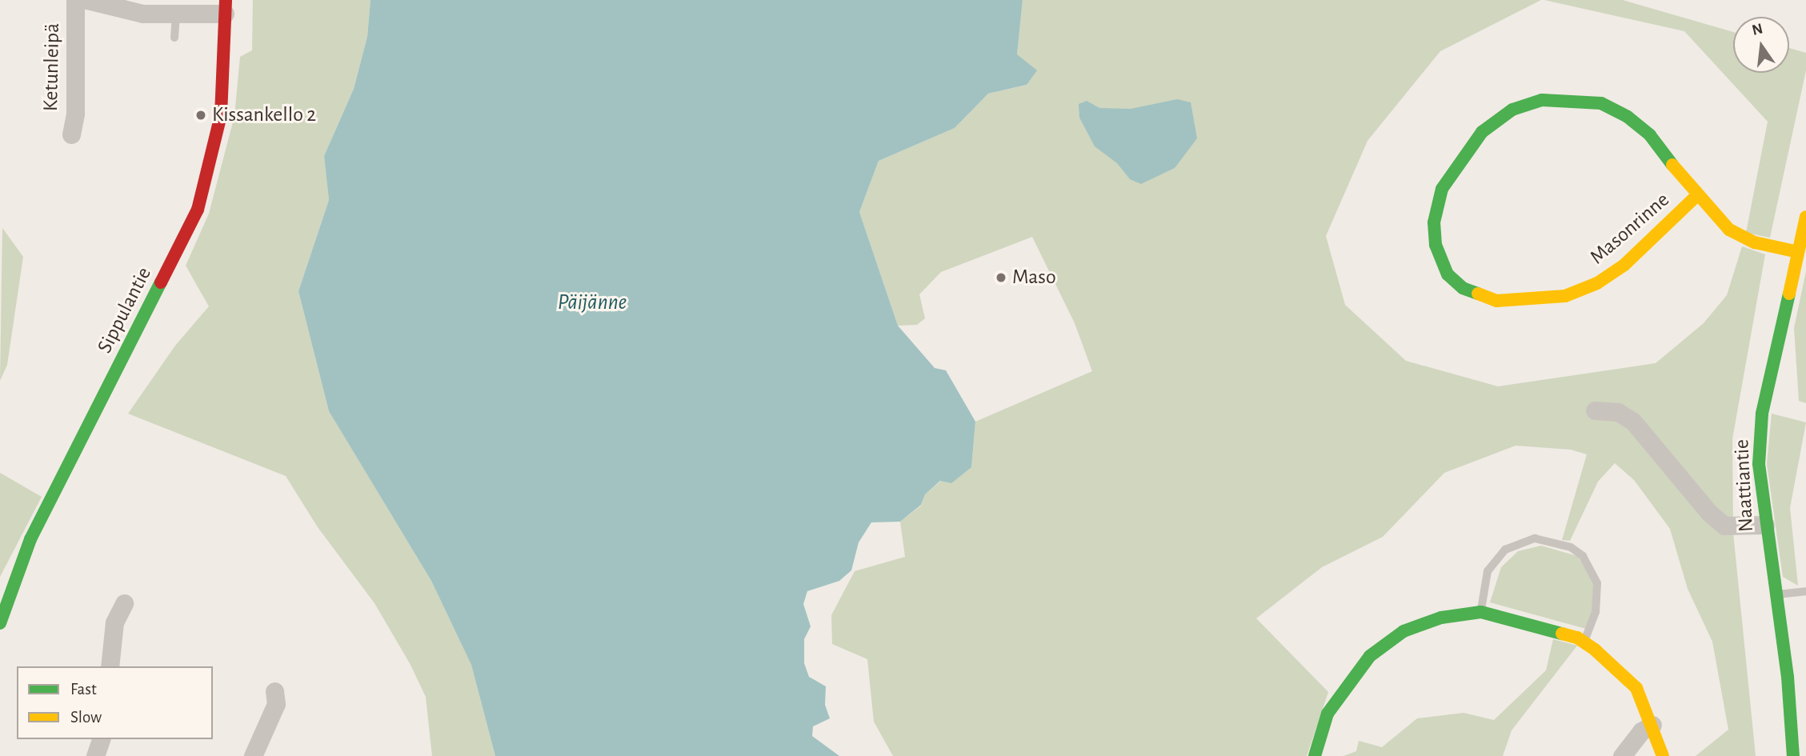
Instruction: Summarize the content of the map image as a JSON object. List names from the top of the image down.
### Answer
{
  "streets": {
    "street": [
      "Ketunleipä",
      "Masonrinne",
      "Sippulantie",
      "Naattiantie"
    ]
  },
  "crossings": [
    ["Masonrinne", "Naattiantie"]
  ],
  "water": ["Päijänne"],
  "places": ["Kissankello 2", "Maso"],
  "legend": ["Fast", "Slow"],
  "north": "top"
}
